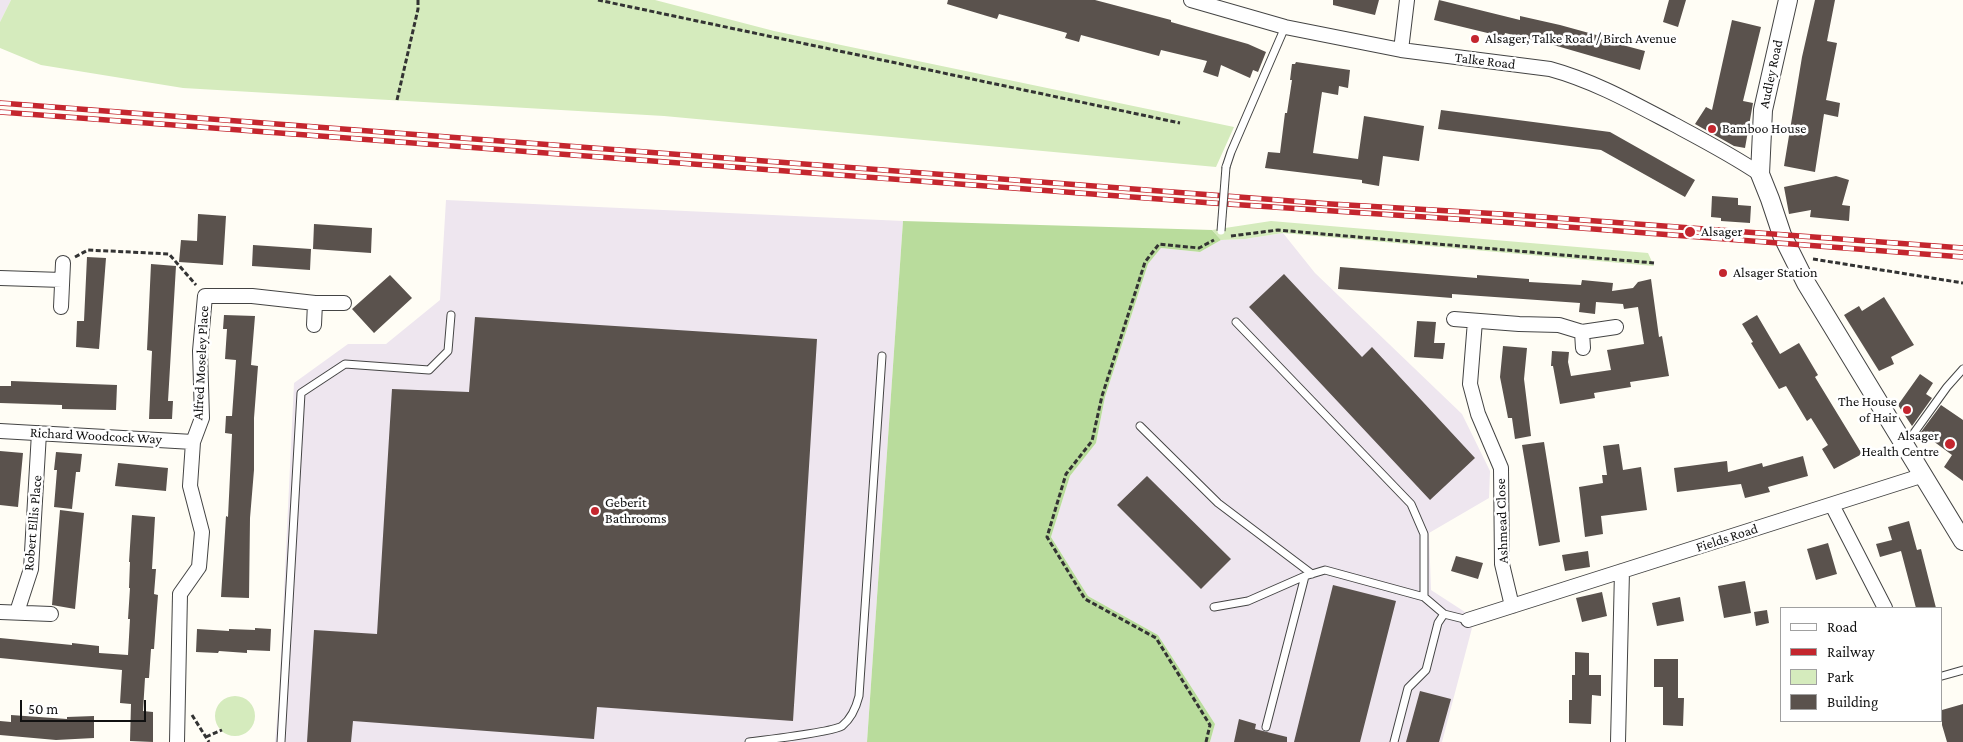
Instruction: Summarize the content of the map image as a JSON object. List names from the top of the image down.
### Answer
{
  "streets": {
    "street": [
      "Talke Road",
      "Audley Road",
      "Alfred Moseley Place",
      "Richard Woodcock Way",
      "Ashmead Close",
      "Robert Ellis Place",
      "Fields Road"
    ]
  },
  "crossings": [
    ["Talke Road", "Audley Road"],
    ["Audley Road", "Fields Road"],
    ["Alfred Moseley Place", "Richard Woodcock Way"],
    ["Richard Woodcock Way", "Robert Ellis Place"],
    ["Ashmead Close", "Fields Road"]
  ],
  "places": [
    "Alsager, Talke Road / Birch Avenue",
    "Bamboo House",
    "Alsager",
    "Alsager Station",
    "The House of Hair",
    "Alsager Health Centre",
    "Geberit Bathrooms"
  ],
  "legend": [
    "Road",
    "Railway",
    "Park",
    "Building"
  ],
  "scale_bar": "50 m"
}
